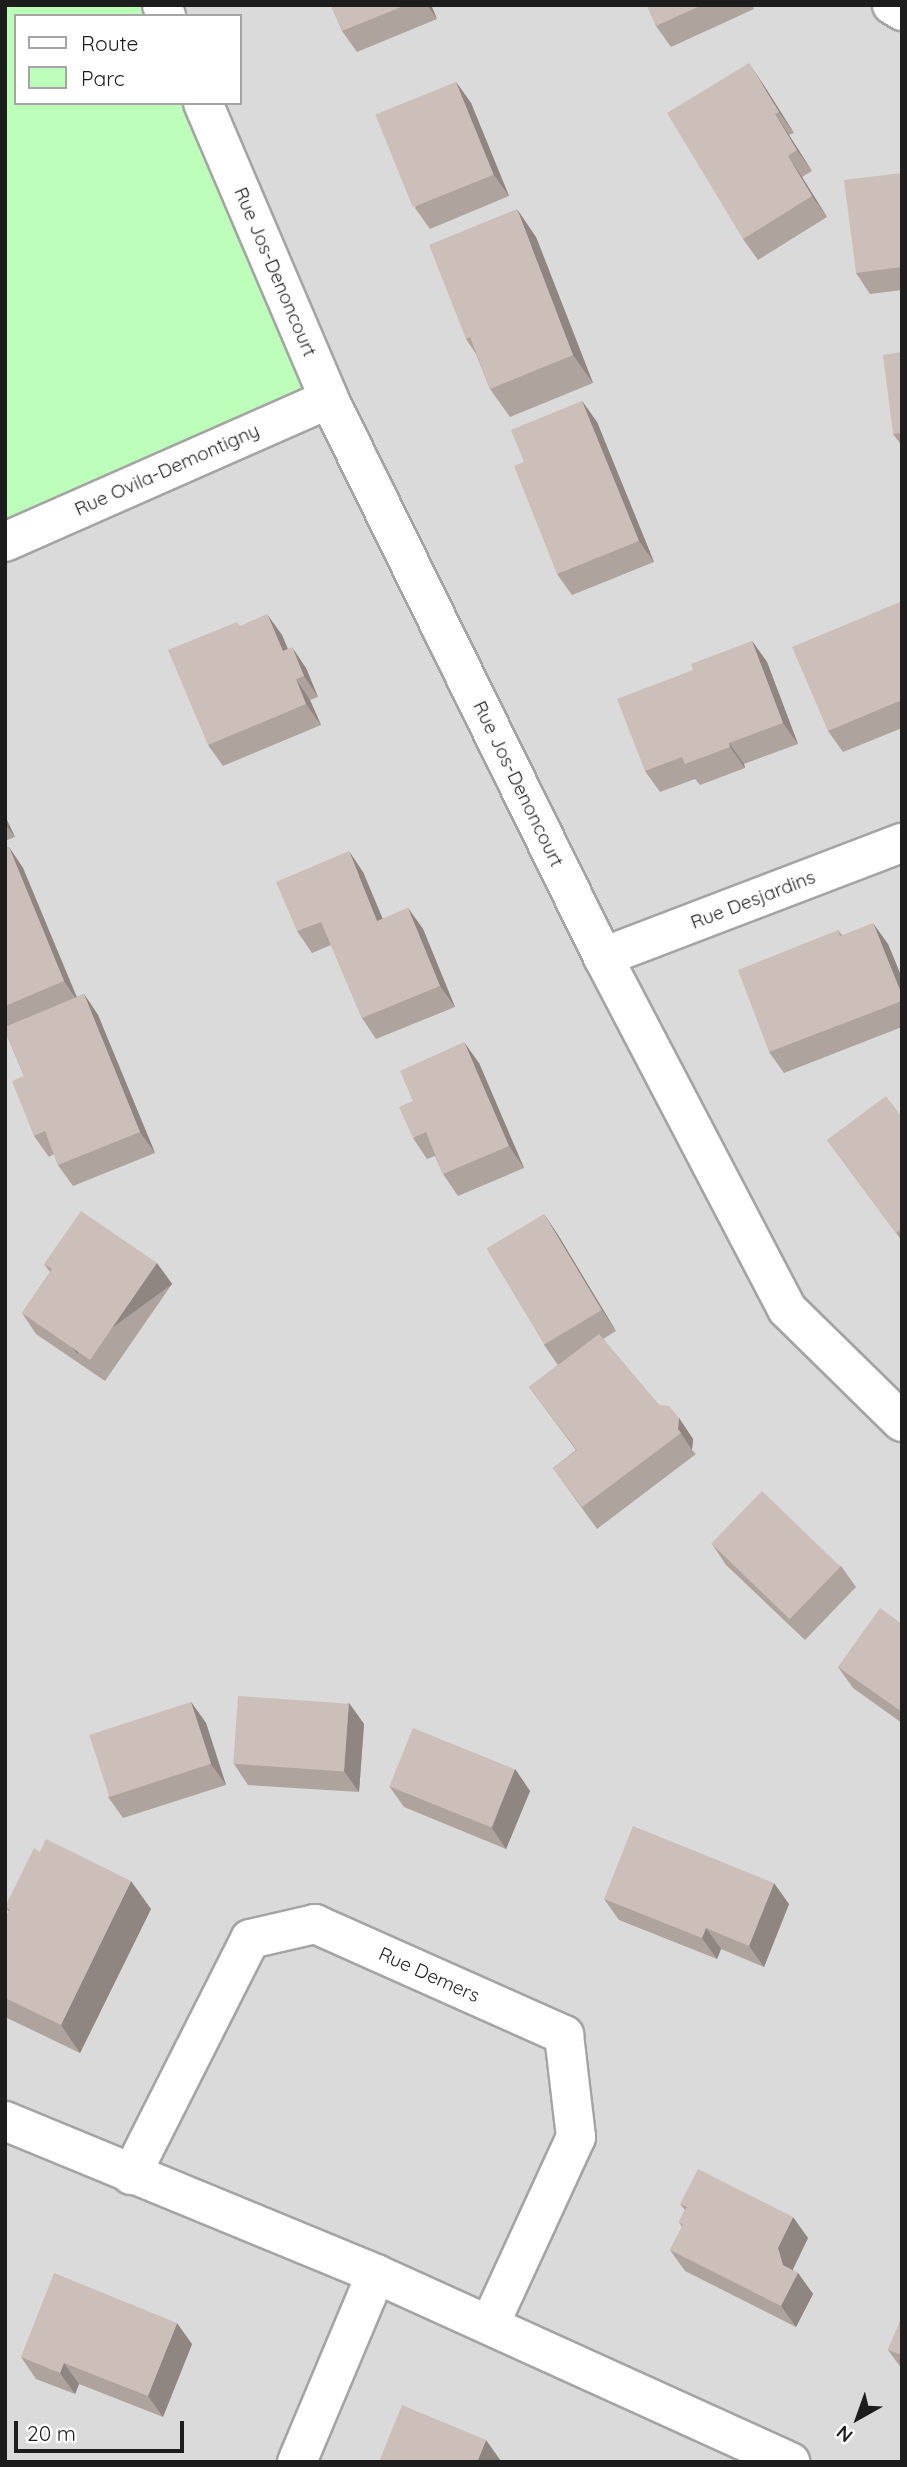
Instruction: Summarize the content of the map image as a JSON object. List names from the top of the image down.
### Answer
{
  "streets": {
    "street": [
      "Rue Jos-Denoncourt",
      "Rue Ovila-Demontigny",
      "Rue Desjardins",
      "Rue Demers"
    ]
  },
  "crossings": [
    ["Rue Jos-Denoncourt", "Rue Ovila-Demontigny"],
    ["Rue Jos-Denoncourt", "Rue Desjardins"]
  ],
  "legend": ["Route", "Parc"],
  "scale_bar": "20 m",
  "north": "bottom left"
}
